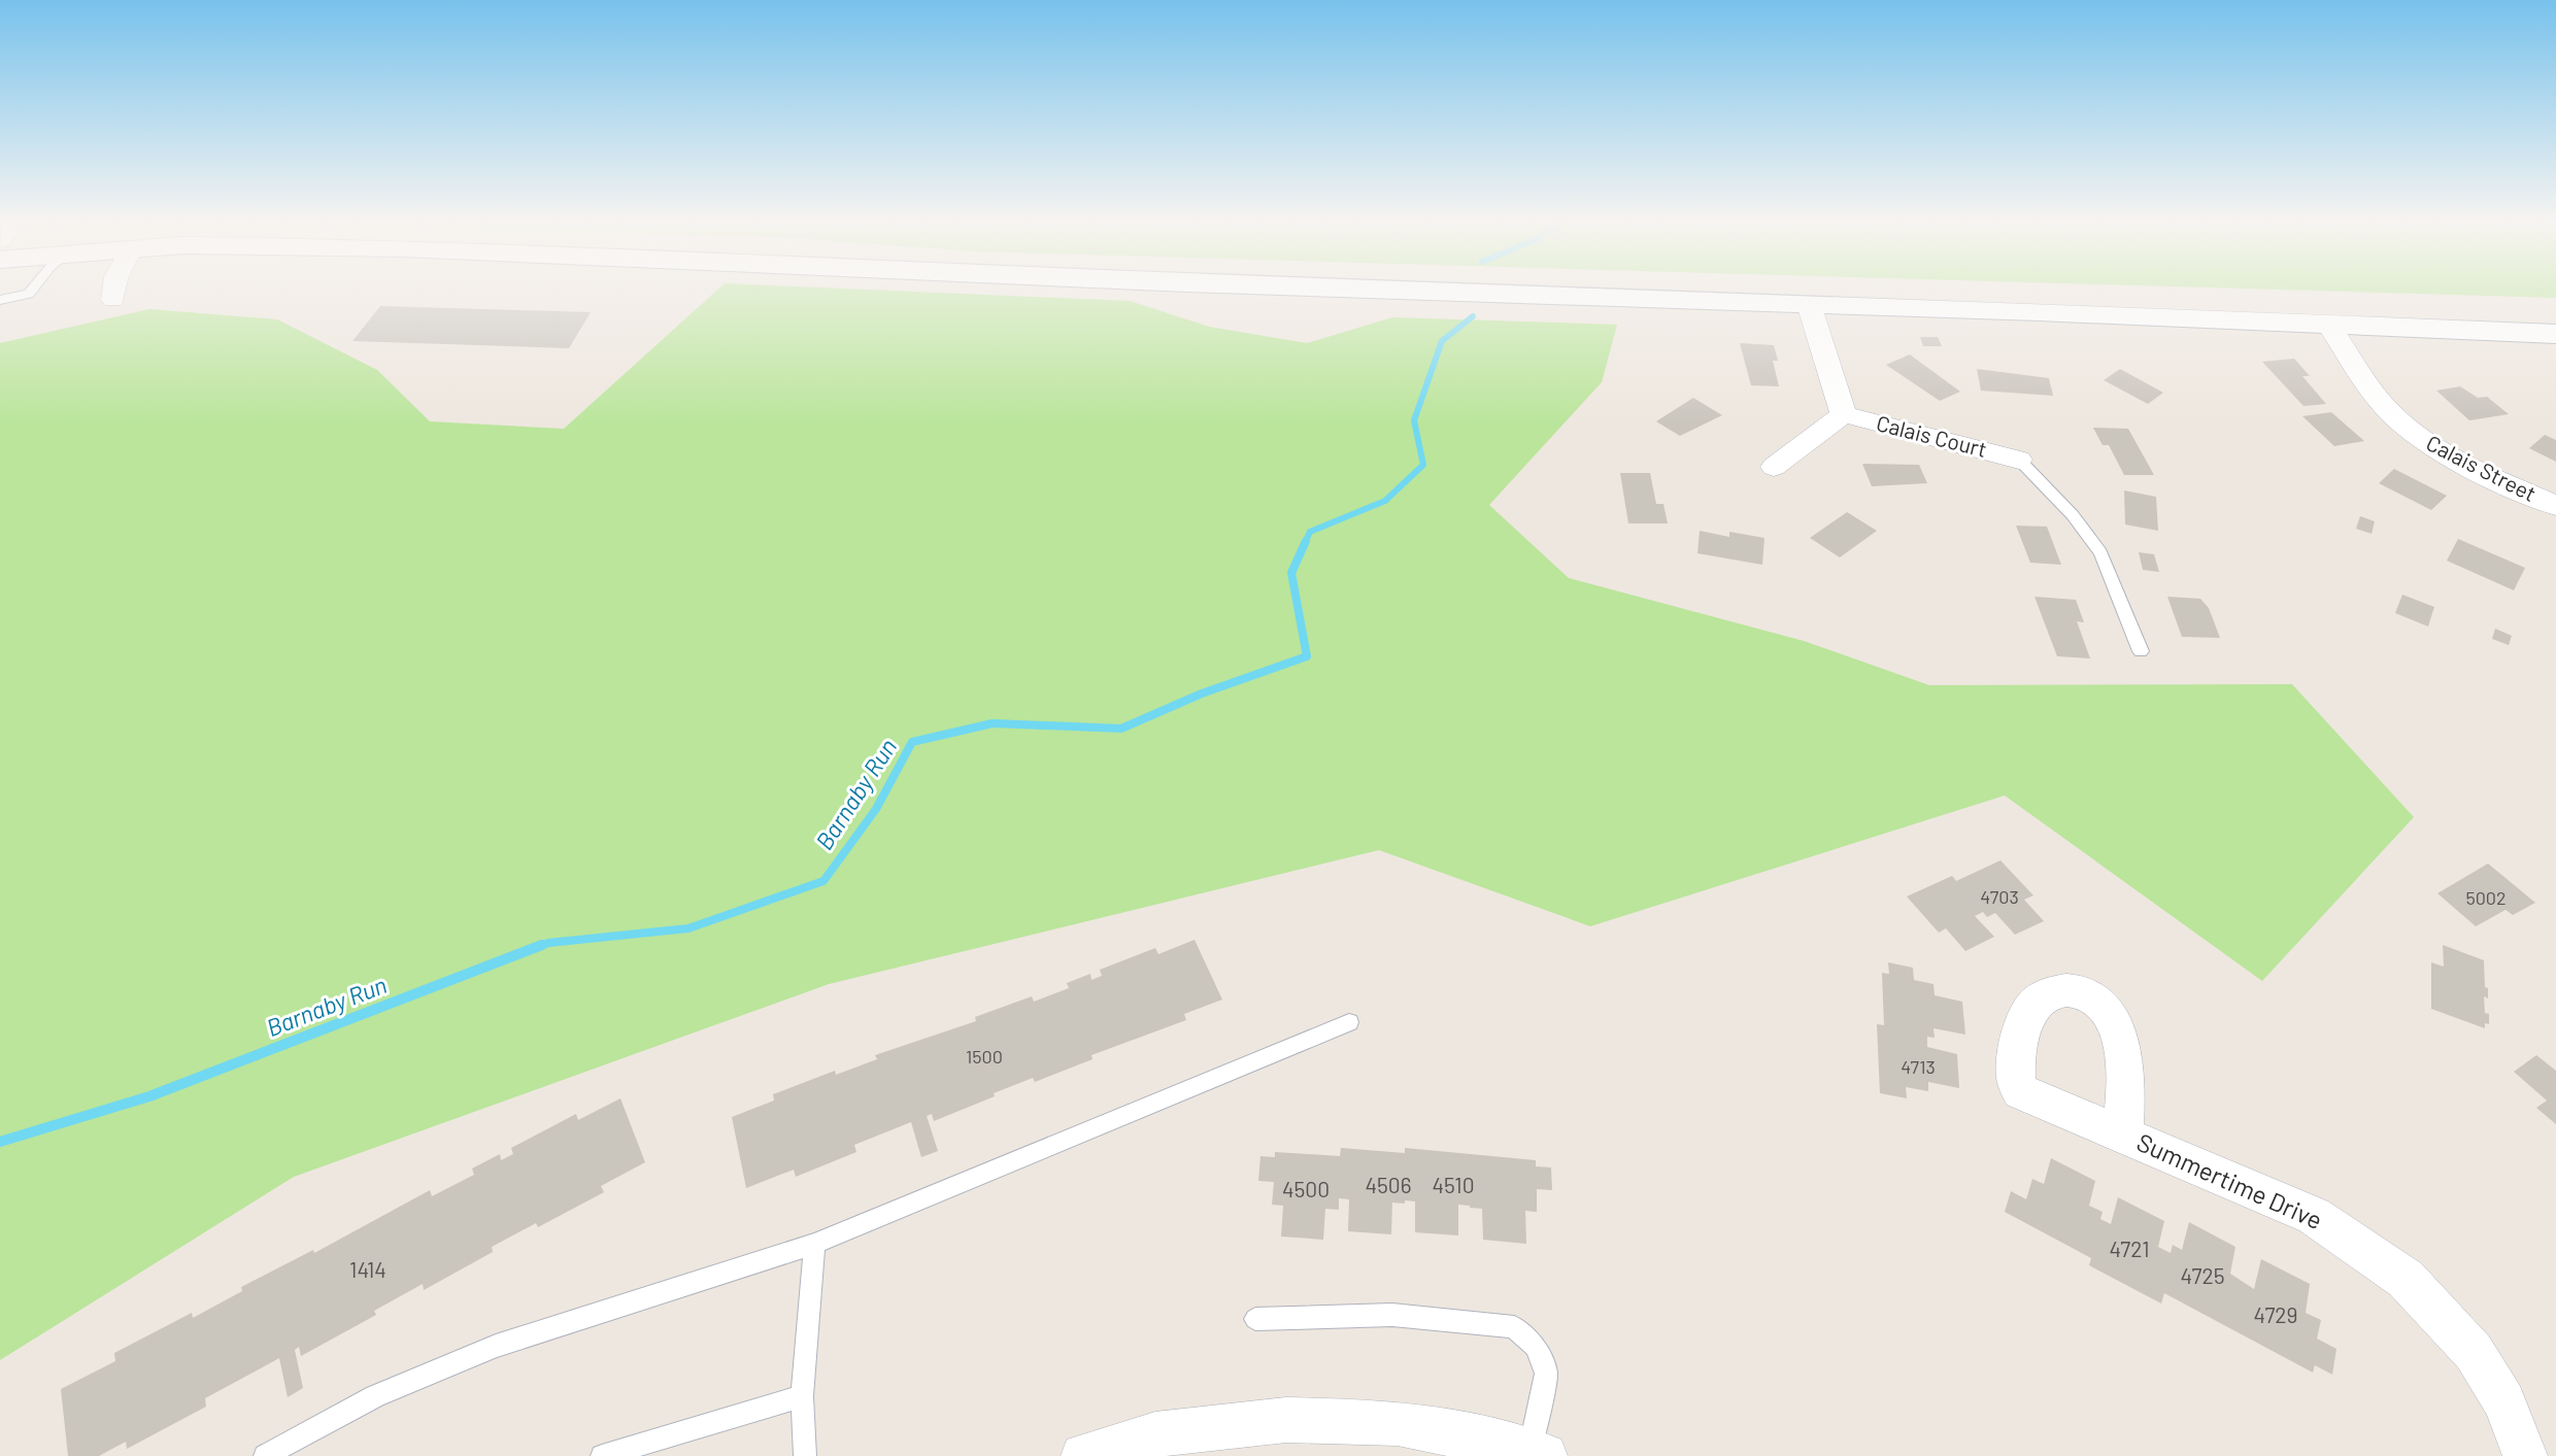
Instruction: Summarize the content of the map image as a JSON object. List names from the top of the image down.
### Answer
{
  "streets": {
    "street": ["Calais Court", "Calais Street", "Summertime Drive"]
  },
  "water": ["Barnaby Run"],
  "house_numbers": [
    "4703",
    "5002",
    "1500",
    "4713",
    "4506",
    "4510",
    "4500",
    "4721",
    "1414",
    "4725",
    "4729"
  ]
}
